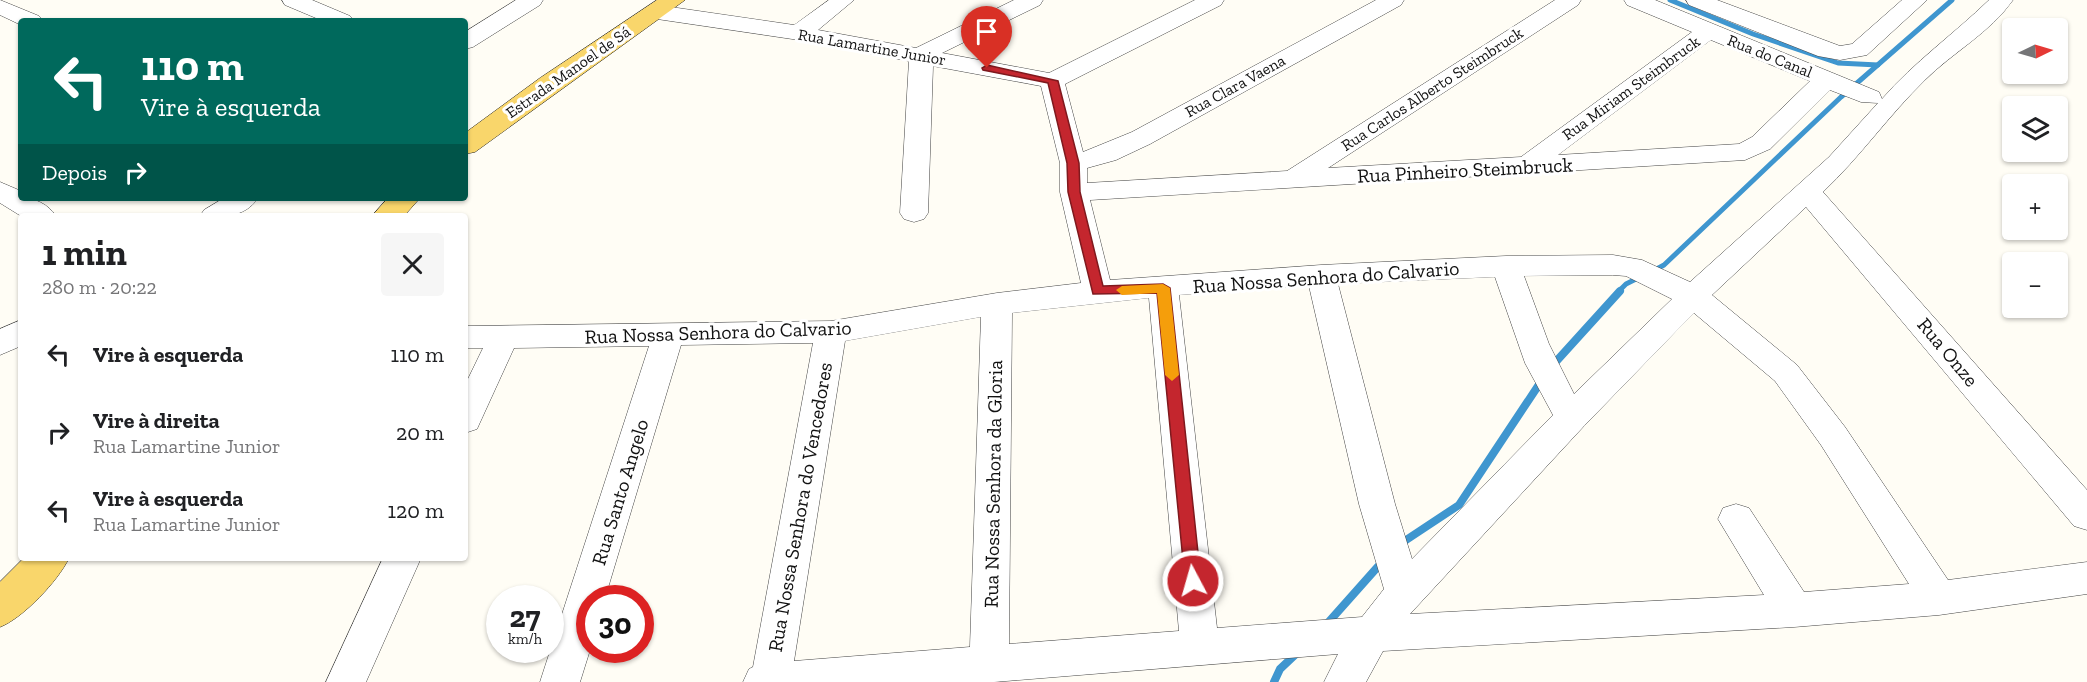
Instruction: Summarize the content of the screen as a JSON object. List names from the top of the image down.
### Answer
{
  "streets": {
    "main road": ["Estrada Manoel de Sá"],
    "street": [
      "Rua Lamartine Junior",
      "Rua do Canal",
      "Rua Clara Vaena",
      "Rua Miriam Steimbruck",
      "Rua Carlos Alberto Steimbruck",
      "Rua Pinheiro Steimbruck",
      "Rua Nossa Senhora do Calvario",
      "Rua Onze",
      "Rua Nossa Senhora da Gloria",
      "Rua Santo Angelo",
      "Rua Nossa Senhora do Vencedores"
    ]
  },
  "crossings": [
    ["Rua Lamartine Junior", "Estrada Manoel de Sá"],
    ["Rua do Canal", "Rua Miriam Steimbruck"],
    ["Rua do Canal", "Rua Pinheiro Steimbruck"],
    ["Rua Miriam Steimbruck", "Rua Pinheiro Steimbruck"],
    ["Rua Carlos Alberto Steimbruck", "Rua Pinheiro Steimbruck"],
    ["Rua Nossa Senhora do Calvario", "Rua Nossa Senhora da Gloria"],
    ["Rua Nossa Senhora do Calvario", "Rua Santo Angelo"],
    ["Rua Nossa Senhora do Calvario", "Rua Nossa Senhora do Vencedores"]
  ],
  "north": "right",
  "page": {
    "map_buttons": ["+", "−"],
    "turn": ["110 m", "Vire à esquerda"],
    "then": "Depois",
    "heading": ["1 min", "280 m · 20:22"],
    "list": [
      {
        "name": "Vire à esquerda",
        "value": "110 m"
      },
      {
        "name": "Vire à direita",
        "note": "Rua Lamartine Junior",
        "value": "20 m"
      },
      {
        "name": "Vire à esquerda",
        "note": "Rua Lamartine Junior",
        "value": "120 m"
      }
    ],
    "speed": "27 km/h",
    "limit": "30"
  }
}
